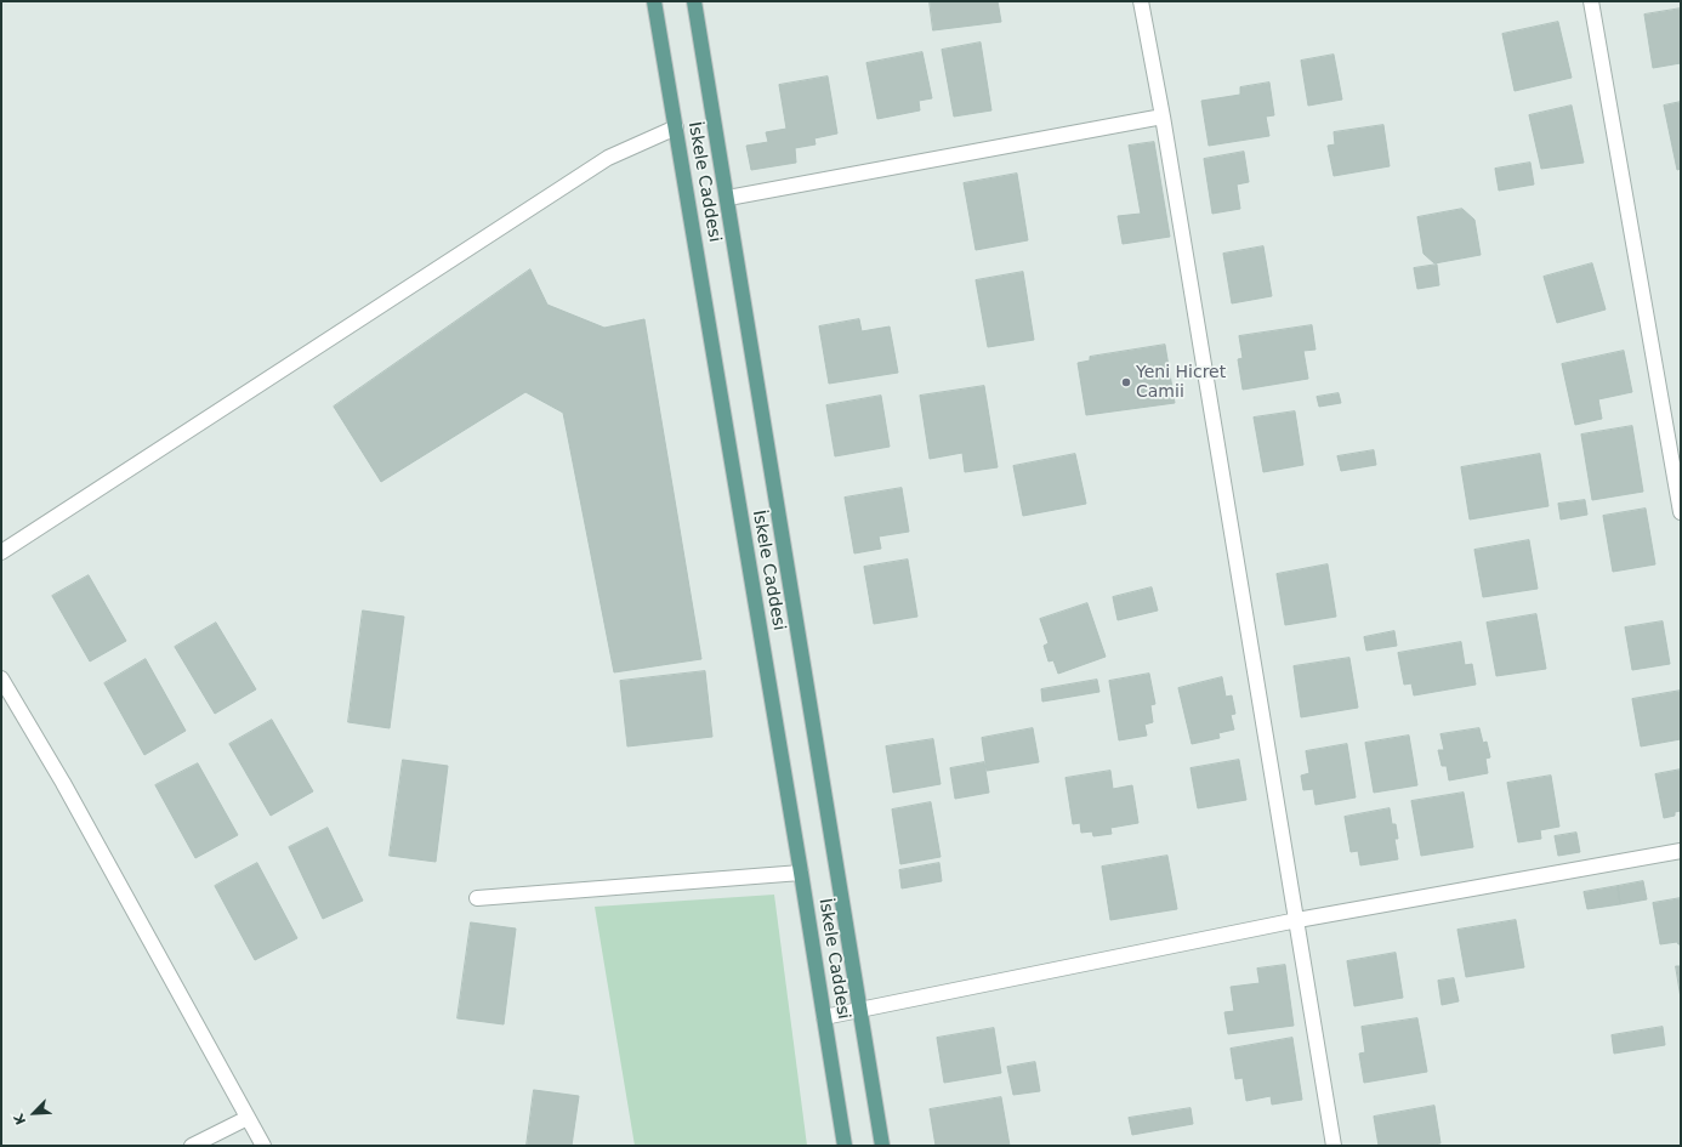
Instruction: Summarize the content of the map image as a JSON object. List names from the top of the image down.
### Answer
{
  "streets": {
    "main road": ["İskele Caddesi"]
  },
  "places": ["Yeni Hicret Camii"],
  "north": "bottom left"
}
